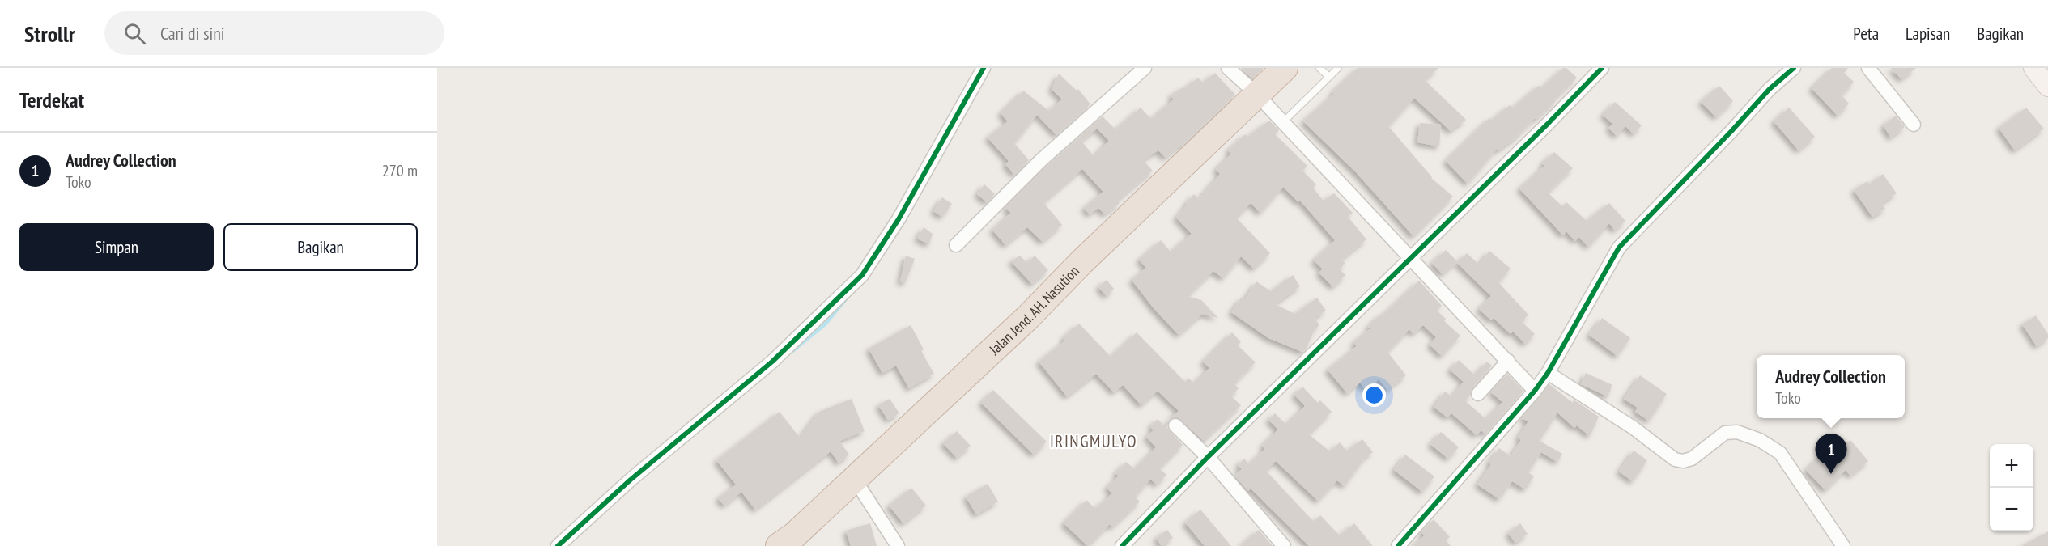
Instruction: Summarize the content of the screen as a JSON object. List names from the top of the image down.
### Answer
{
  "streets": {
    "highway": ["Jalan Jend. AH. Nasution"]
  },
  "districts": ["IRINGMULYO"],
  "page": {
    "header": "Strollr",
    "search": "Cari di sini",
    "nav": ["Peta", "Lapisan", "Bagikan"],
    "heading": "Terdekat",
    "list": [
      {
        "mark": "1",
        "name": "Audrey Collection",
        "note": "Toko",
        "value": "270 m"
      }
    ],
    "buttons": ["Simpan", "Bagikan"],
    "popup": ["Audrey Collection", "Toko"],
    "pins": "1",
    "map_buttons": ["+", "−"]
  }
}
